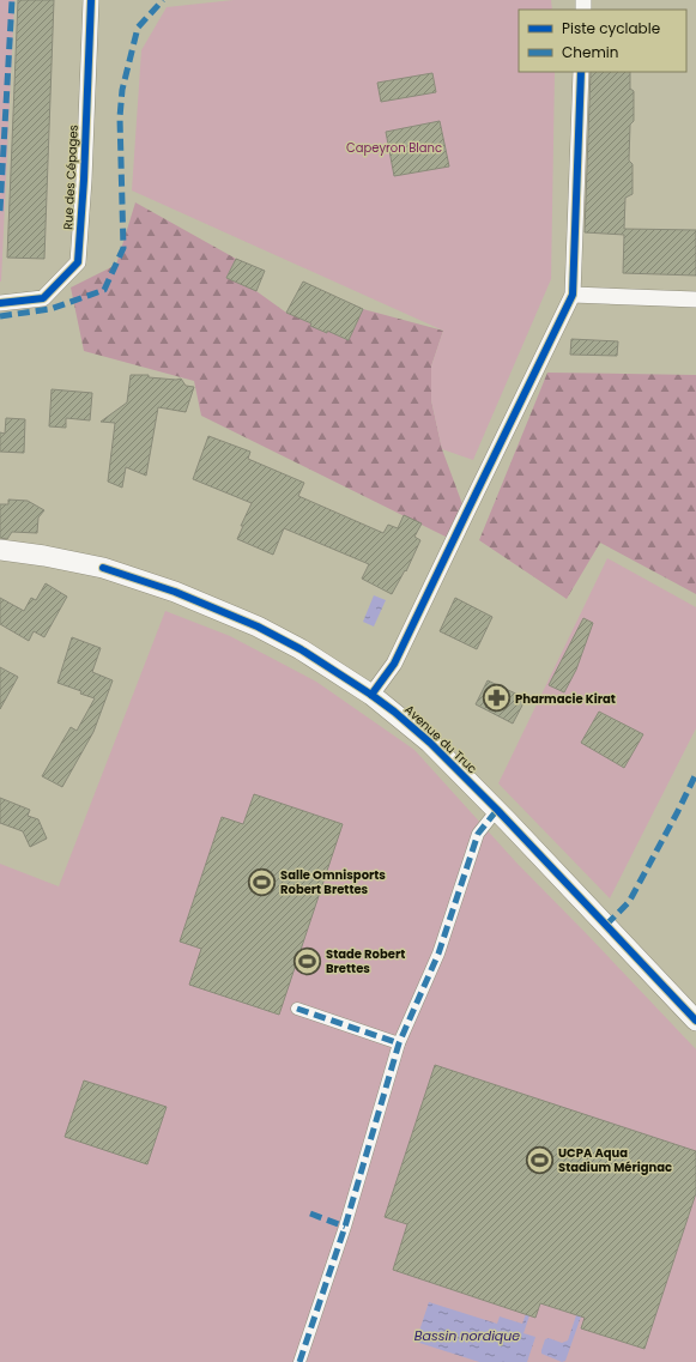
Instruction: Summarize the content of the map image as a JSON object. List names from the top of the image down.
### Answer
{
  "streets": {
    "street": ["Rue des Cépages", "Avenue du Truc"]
  },
  "water": ["Bassin nordique"],
  "parks": ["Capeyron Blanc"],
  "places": {
    "pharmacy": ["Pharmacie Kirat"],
    "sports": ["Salle Omnisports Robert Brettes", "Stade Robert Brettes", "UCPA Aqua Stadium Mérignac"]
  },
  "legend": ["Piste cyclable", "Chemin"]
}
